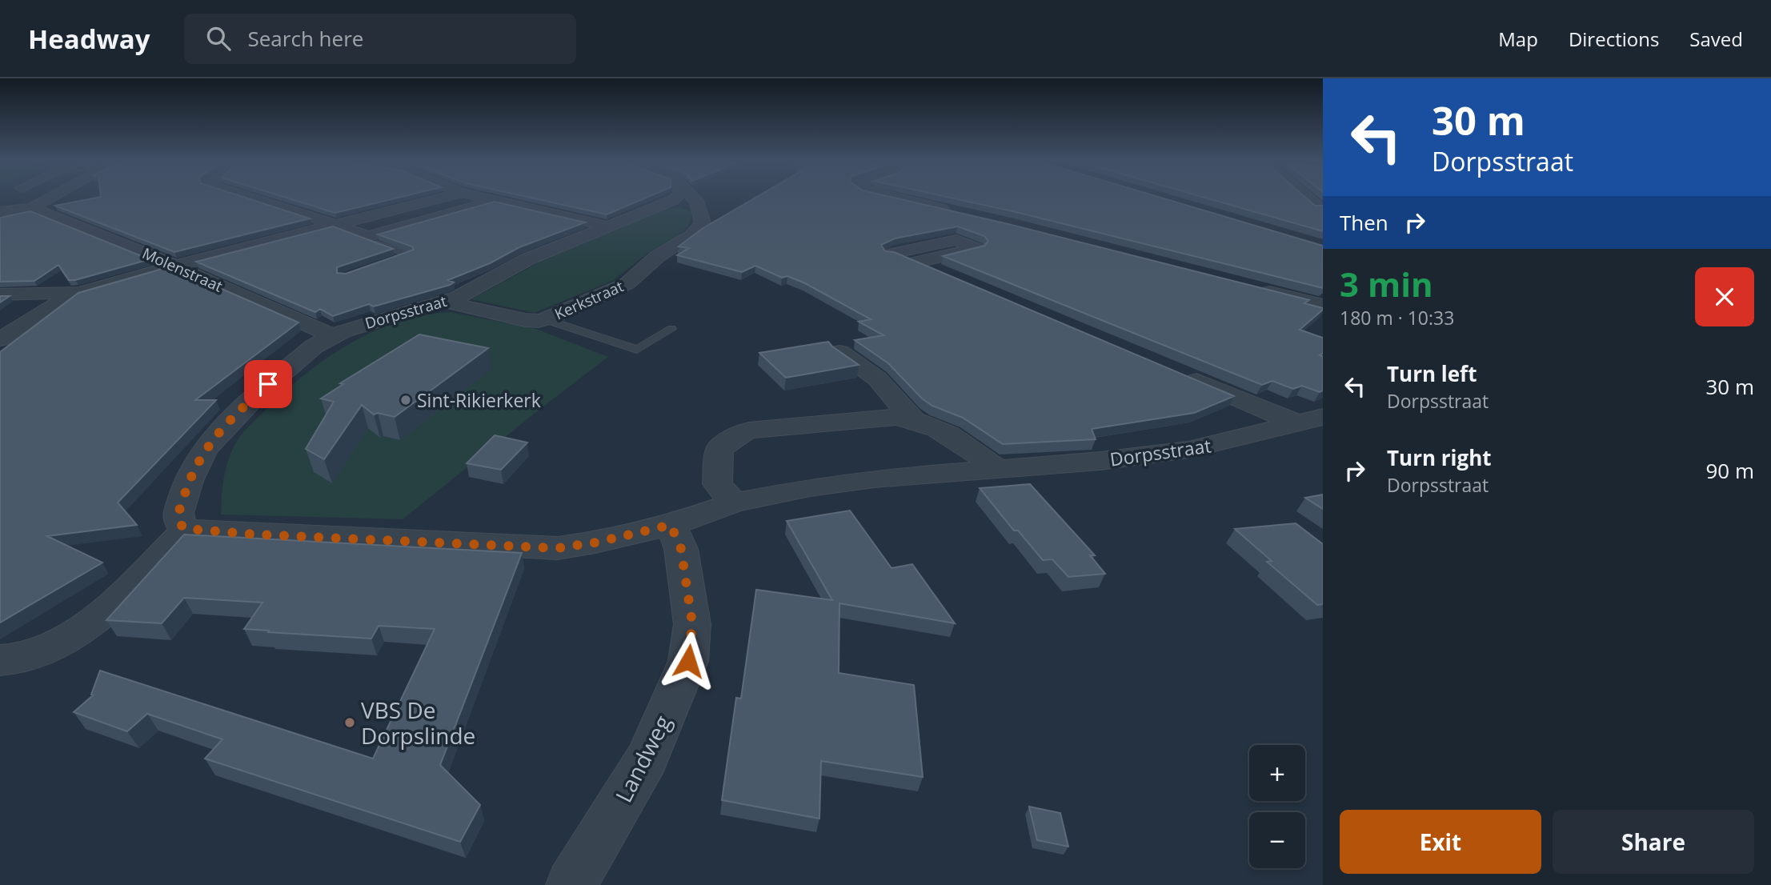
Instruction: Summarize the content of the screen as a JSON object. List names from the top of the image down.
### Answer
{
  "streets": {
    "street": [
      "Molenstraat",
      "Kerkstraat",
      "Dorpsstraat",
      "Landweg"
    ]
  },
  "crossings": [
    ["Molenstraat", "Dorpsstraat"],
    ["Kerkstraat", "Dorpsstraat"],
    ["Dorpsstraat", "Landweg"]
  ],
  "places": ["Sint-Rikierkerk", "VBS De Dorpslinde"],
  "page": {
    "header": "Headway",
    "search": "Search here",
    "nav": ["Map", "Directions", "Saved"],
    "turn": ["30 m", "Dorpsstraat"],
    "then": "Then",
    "heading": ["3 min", "180 m · 10:33"],
    "list": [
      {
        "name": "Turn left",
        "note": "Dorpsstraat",
        "value": "30 m"
      },
      {
        "name": "Turn right",
        "note": "Dorpsstraat",
        "value": "90 m"
      }
    ],
    "map_buttons": ["+", "−"],
    "buttons": ["Exit", "Share"]
  }
}
